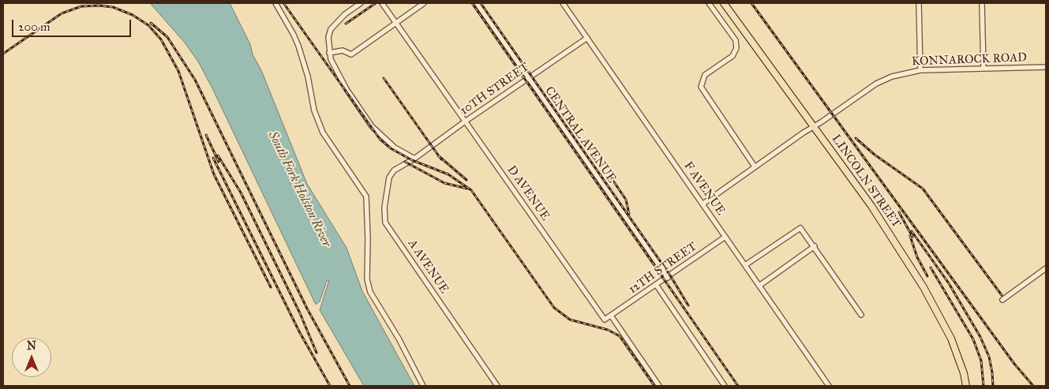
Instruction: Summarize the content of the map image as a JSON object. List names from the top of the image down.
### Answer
{
  "streets": {
    "main road": ["LINCOLN STREET"],
    "street": [
      "KONNAROCK ROAD",
      "10TH STREET",
      "CENTRAL AVENUE",
      "F AVENUE",
      "D AVENUE",
      "A AVENUE",
      "12TH STREET"
    ]
  },
  "crossings": [
    ["KONNAROCK ROAD", "LINCOLN STREET"],
    ["10TH STREET", "CENTRAL AVENUE"],
    ["10TH STREET", "F AVENUE"],
    ["10TH STREET", "D AVENUE"],
    ["10TH STREET", "A AVENUE"],
    ["CENTRAL AVENUE", "12TH STREET"],
    ["F AVENUE", "12TH STREET"],
    ["D AVENUE", "12TH STREET"]
  ],
  "water": ["South Fork Holston River"],
  "scale_bar": "200 m",
  "north": "top"
}
